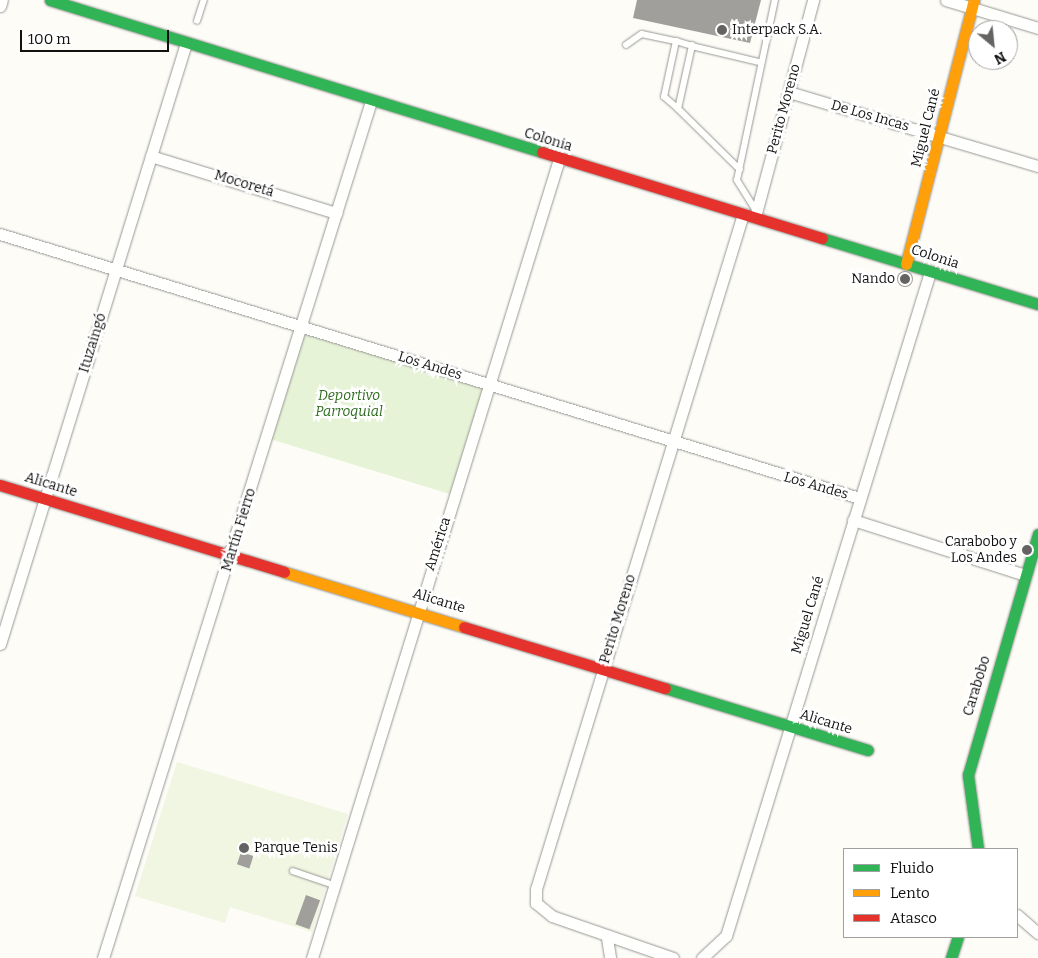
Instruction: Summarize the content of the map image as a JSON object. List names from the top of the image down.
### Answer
{
  "streets": {
    "street": [
      "Perito Moreno",
      "De Los Incas",
      "Miguel Cané",
      "Colonia",
      "Mocoretá",
      "Ituzaingó",
      "Los Andes",
      "Alicante",
      "Martín Fierro",
      "América",
      "Carabobo"
    ]
  },
  "crossings": [
    ["Perito Moreno", "De Los Incas"],
    ["Perito Moreno", "Colonia"],
    ["Perito Moreno", "Los Andes"],
    ["Perito Moreno", "Alicante"],
    ["De Los Incas", "Miguel Cané"],
    ["Miguel Cané", "Colonia"],
    ["Miguel Cané", "Los Andes"],
    ["Miguel Cané", "Alicante"],
    ["Colonia", "Ituzaingó"],
    ["Colonia", "Martín Fierro"],
    ["Colonia", "América"],
    ["Mocoretá", "Ituzaingó"],
    ["Mocoretá", "Martín Fierro"],
    ["Ituzaingó", "Los Andes"],
    ["Ituzaingó", "Alicante"],
    ["Los Andes", "Martín Fierro"],
    ["Los Andes", "América"],
    ["Los Andes", "Carabobo"],
    ["Alicante", "Martín Fierro"],
    ["Alicante", "América"]
  ],
  "parks": ["Deportivo Parroquial"],
  "places": [
    "Interpack S.A.",
    "Nando",
    "Carabobo y Los Andes",
    "Parque Tenis"
  ],
  "legend": ["Fluido", "Lento", "Atasco"],
  "scale_bar": "100 m",
  "north": "bottom right"
}
